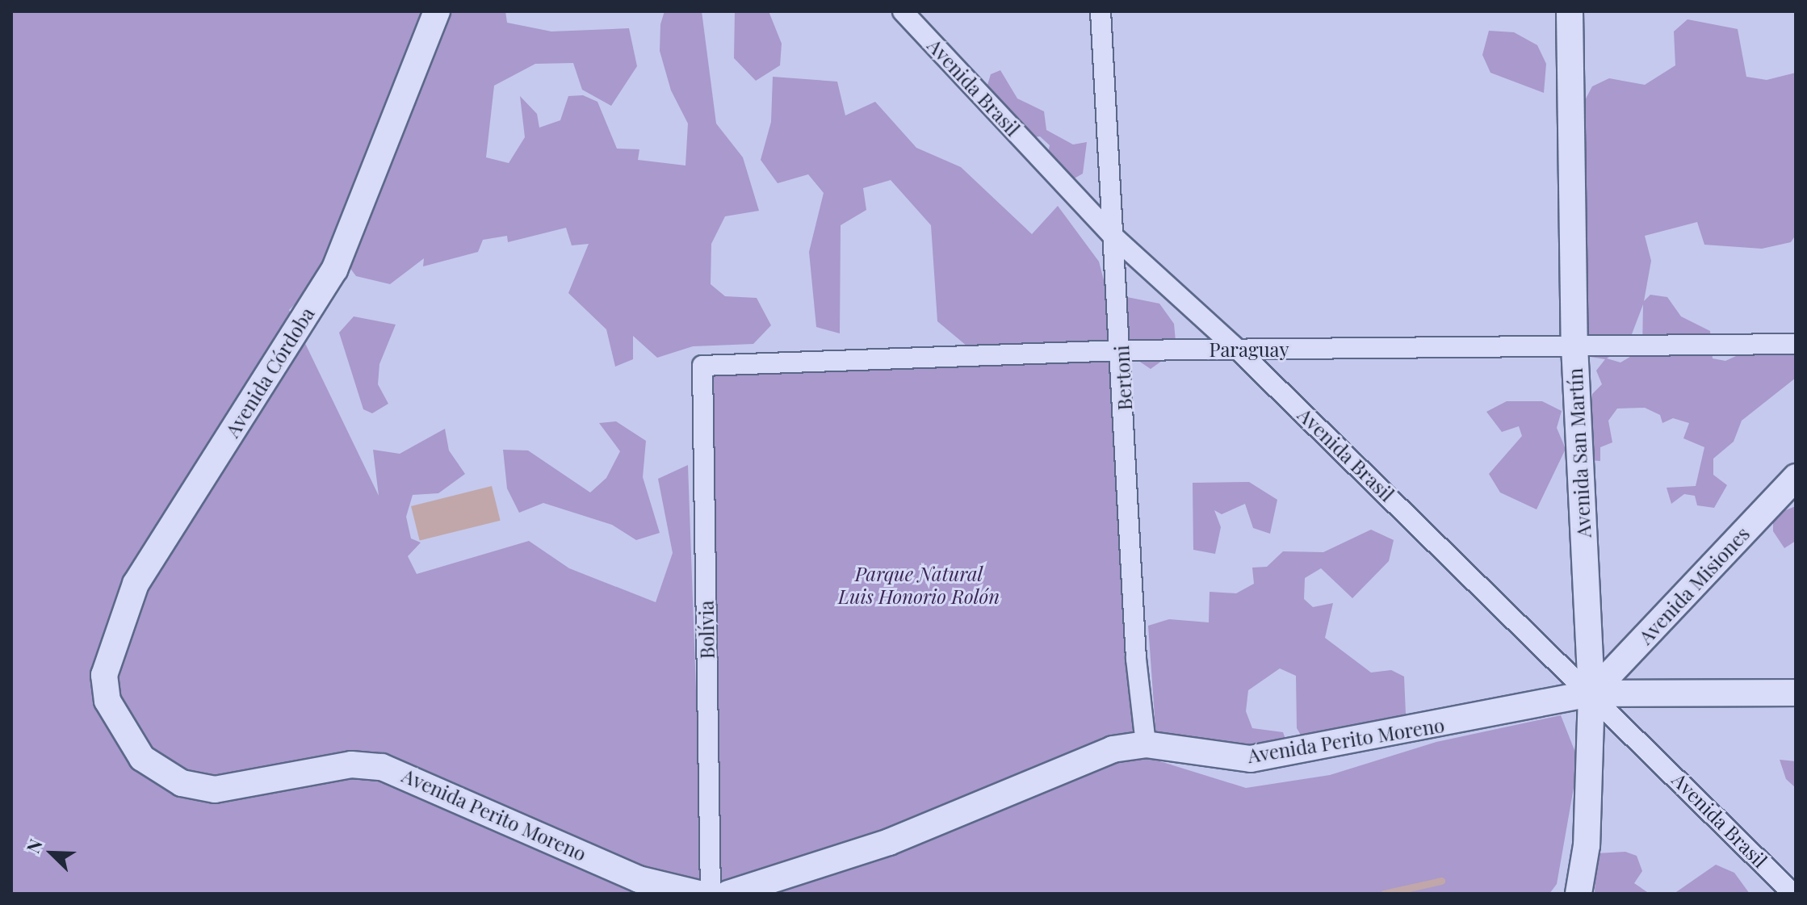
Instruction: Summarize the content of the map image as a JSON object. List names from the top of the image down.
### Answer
{
  "streets": {
    "main road": [
      "Avenida Córdoba",
      "Avenida San Martín",
      "Avenida Misiones",
      "Avenida Perito Moreno"
    ],
    "street": [
      "Avenida Brasil",
      "Paraguay",
      "Bertoni",
      "Bolívia"
    ]
  },
  "crossings": [
    ["Avenida Brasil", "Paraguay"],
    ["Avenida Brasil", "Bertoni"],
    ["Avenida Brasil", "Avenida San Martín"],
    ["Avenida Brasil", "Avenida Misiones"],
    ["Avenida Brasil", "Avenida Perito Moreno"],
    ["Paraguay", "Bertoni"],
    ["Paraguay", "Avenida San Martín"],
    ["Paraguay", "Bolívia"],
    ["Avenida Córdoba", "Avenida Perito Moreno"],
    ["Bertoni", "Avenida Perito Moreno"],
    ["Avenida San Martín", "Avenida Misiones"],
    ["Avenida San Martín", "Avenida Perito Moreno"],
    ["Avenida Misiones", "Avenida Perito Moreno"]
  ],
  "parks": ["Parque Natural Luis Honorio Rolón"],
  "north": "top left"
}
